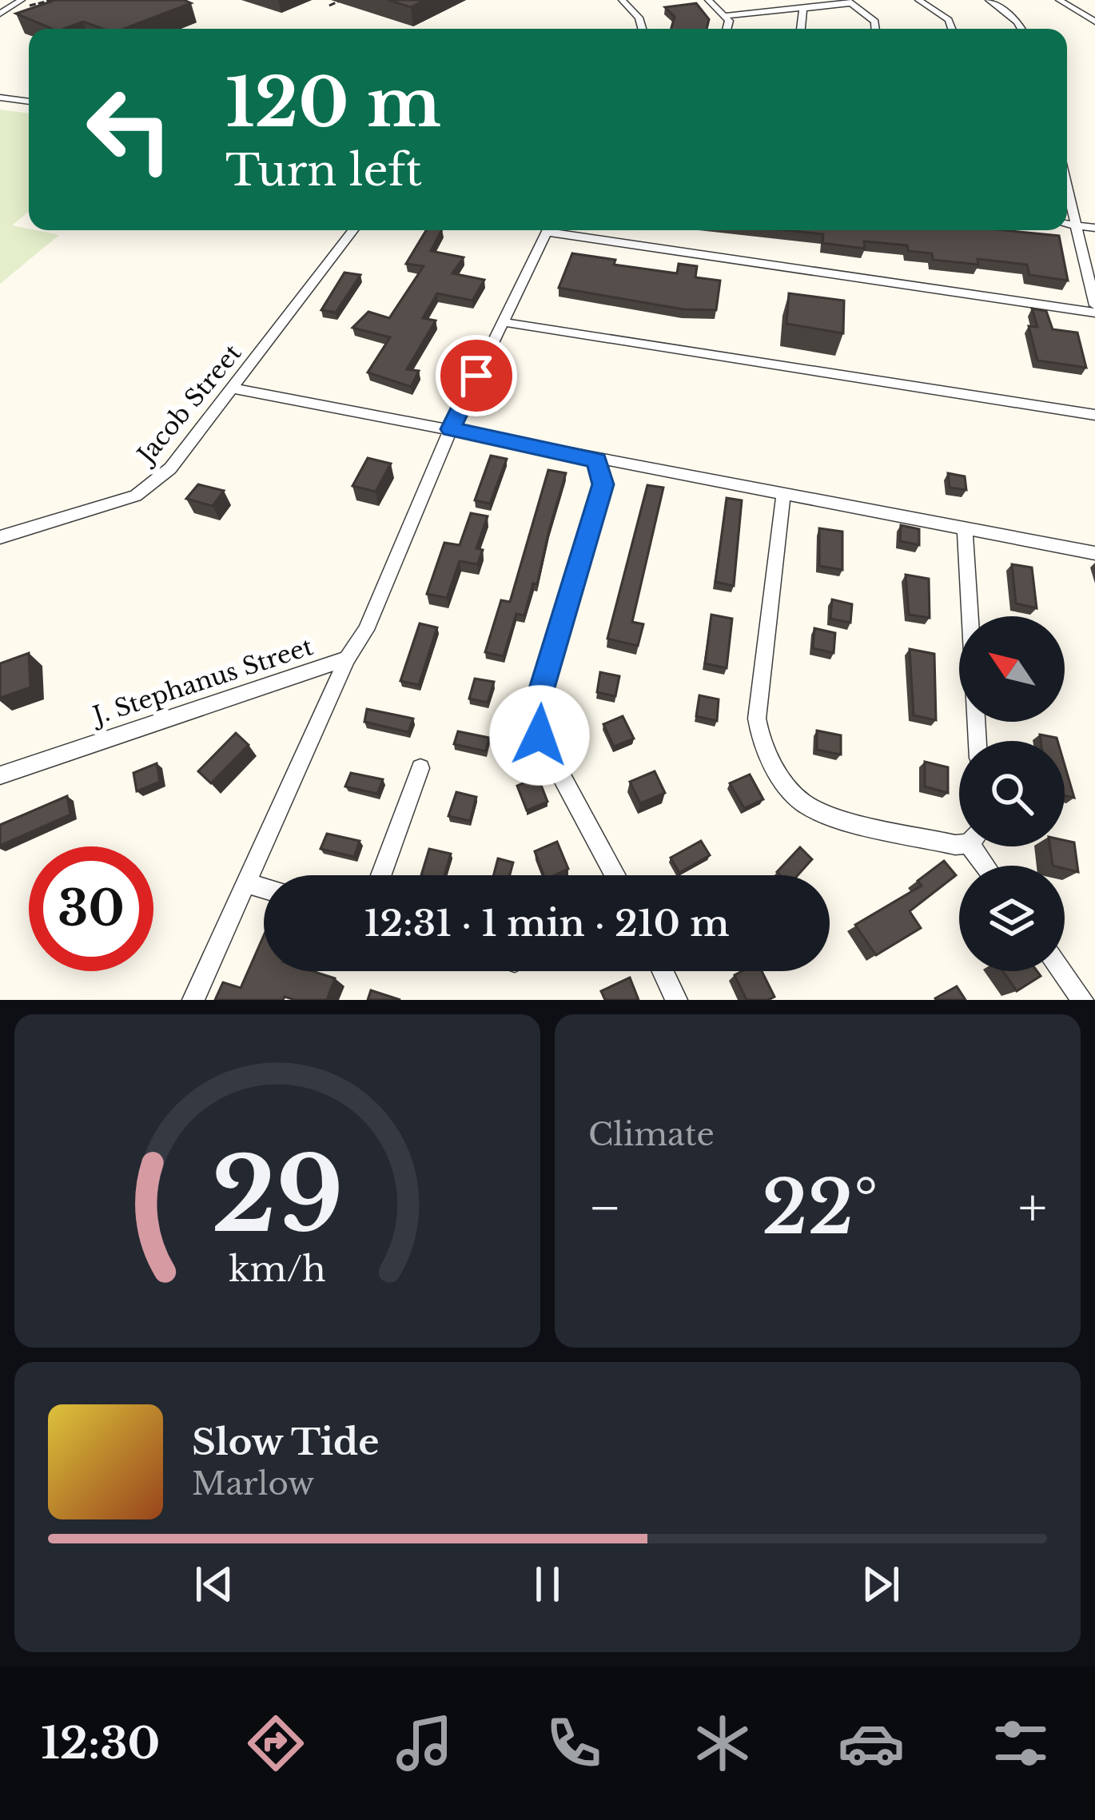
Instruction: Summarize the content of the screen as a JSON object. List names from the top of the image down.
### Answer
{
  "streets": {
    "street": ["Jacob Street", "J. Stephanus Street"]
  },
  "north": "top left",
  "page": {
    "turn": ["120 m", "Turn left"],
    "limit": "30",
    "trip": "12:31 · 1 min · 210 m",
    "tile": "Climate",
    "heat": ["−", "22°", "+"],
    "song": ["Slow Tide", "Marlow"],
    "tabs": "12:30",
    "gauge": ["29", "km/h"]
  }
}
